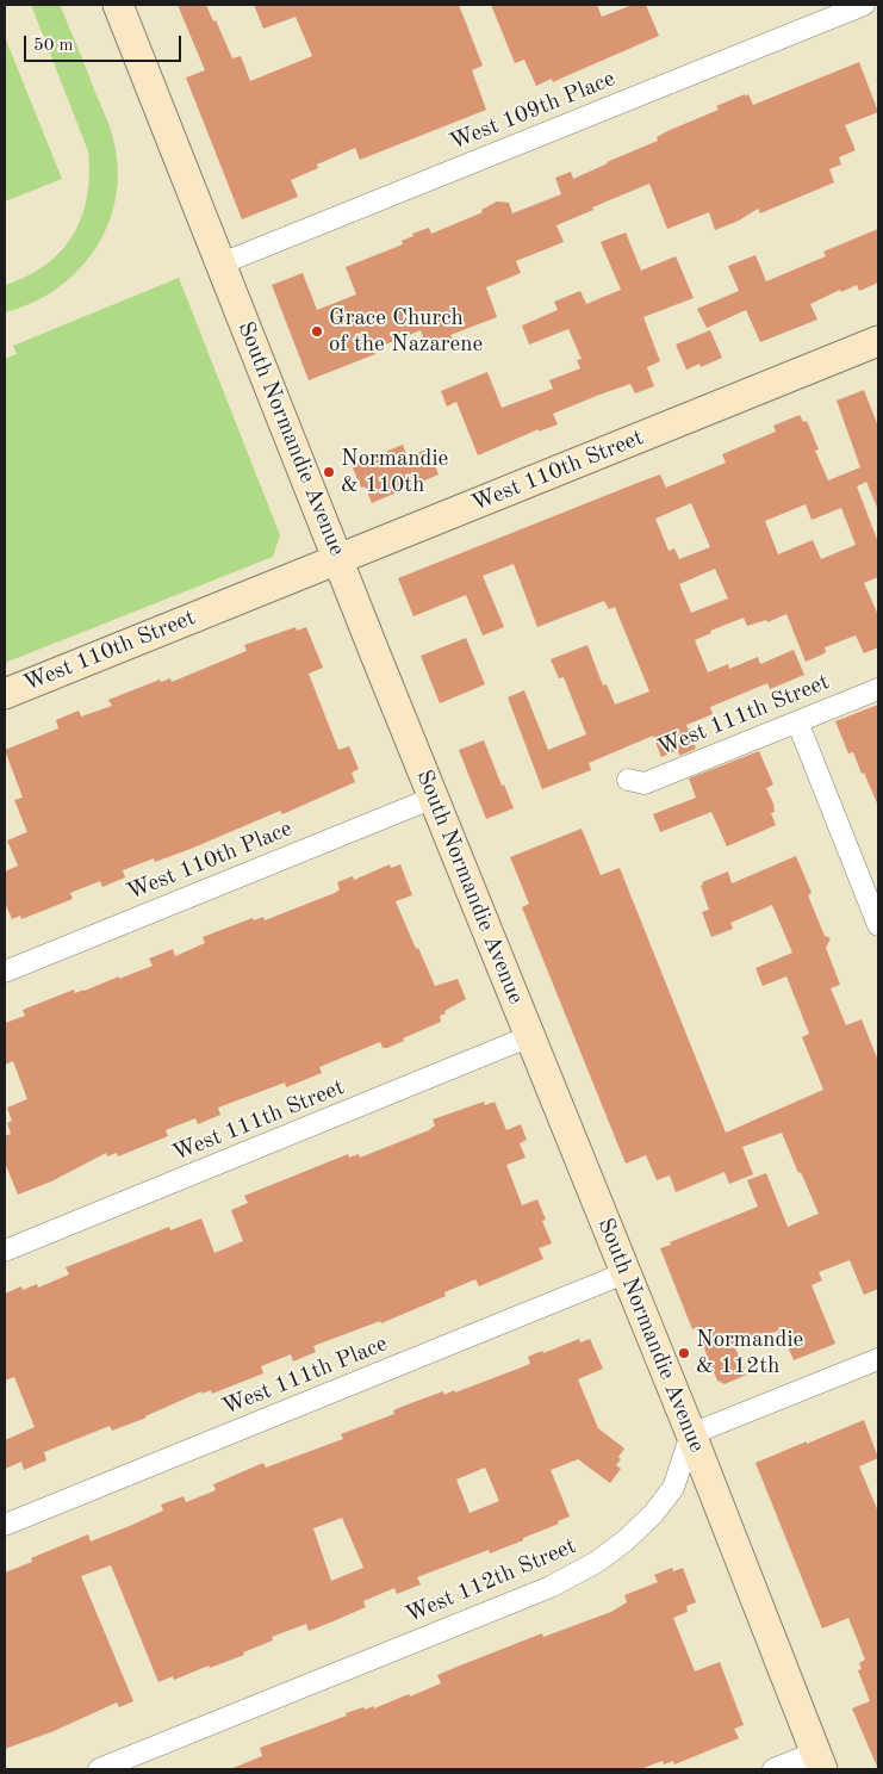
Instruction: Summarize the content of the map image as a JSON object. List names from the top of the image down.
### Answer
{
  "streets": {
    "main road": ["South Normandie Avenue", "West 110th Street"],
    "street": [
      "West 109th Place",
      "West 111th Street",
      "West 110th Place",
      "West 111th Place",
      "West 112th Street"
    ]
  },
  "crossings": [
    ["West 109th Place", "South Normandie Avenue"],
    ["South Normandie Avenue", "West 110th Street"],
    ["South Normandie Avenue", "West 111th Street"],
    ["South Normandie Avenue", "West 110th Place"],
    ["South Normandie Avenue", "West 111th Place"],
    ["South Normandie Avenue", "West 112th Street"]
  ],
  "places": ["Grace Church of the Nazarene", "Normandie & 110th", "Normandie & 112th"],
  "scale_bar": "50 m"
}
